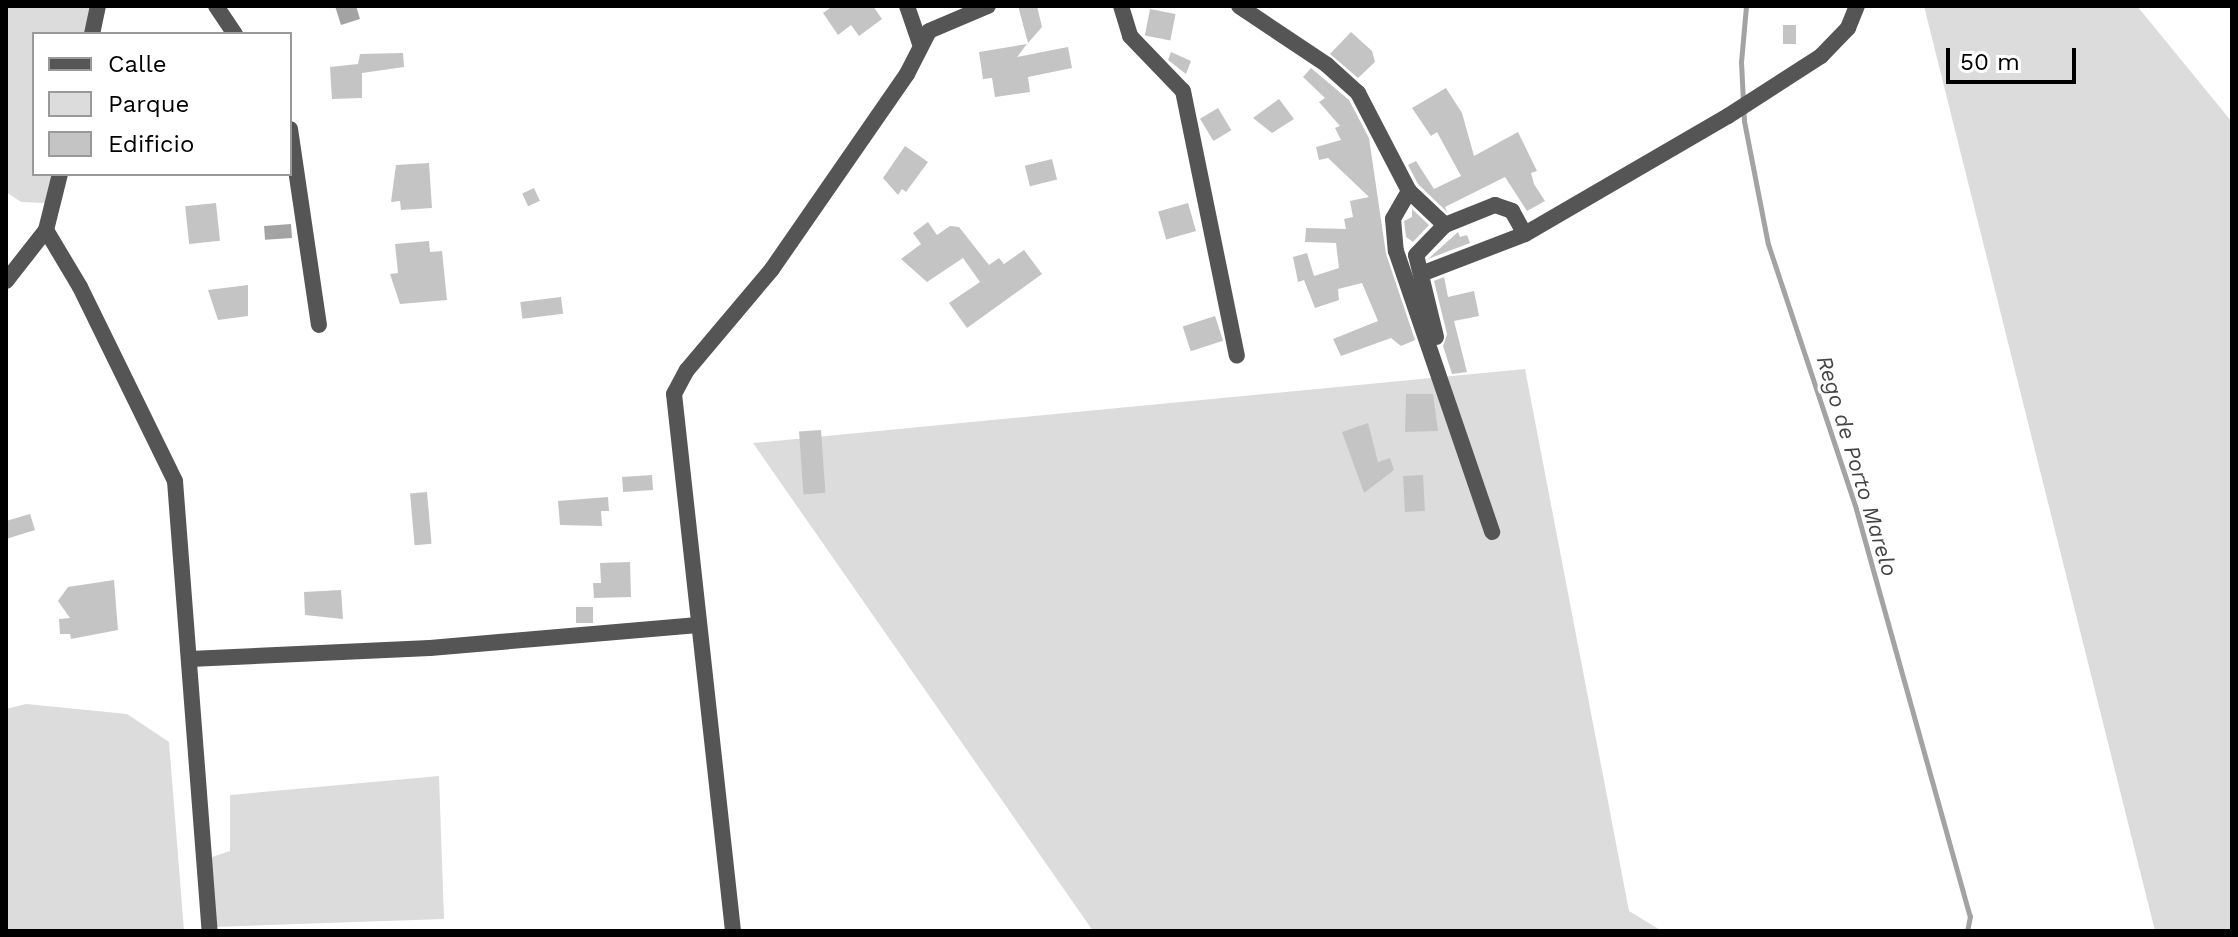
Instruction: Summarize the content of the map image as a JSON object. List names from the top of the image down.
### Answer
{
  "water": ["Rego de Porto Marelo"],
  "legend": ["Calle", "Parque", "Edificio"],
  "scale_bar": "50 m"
}
